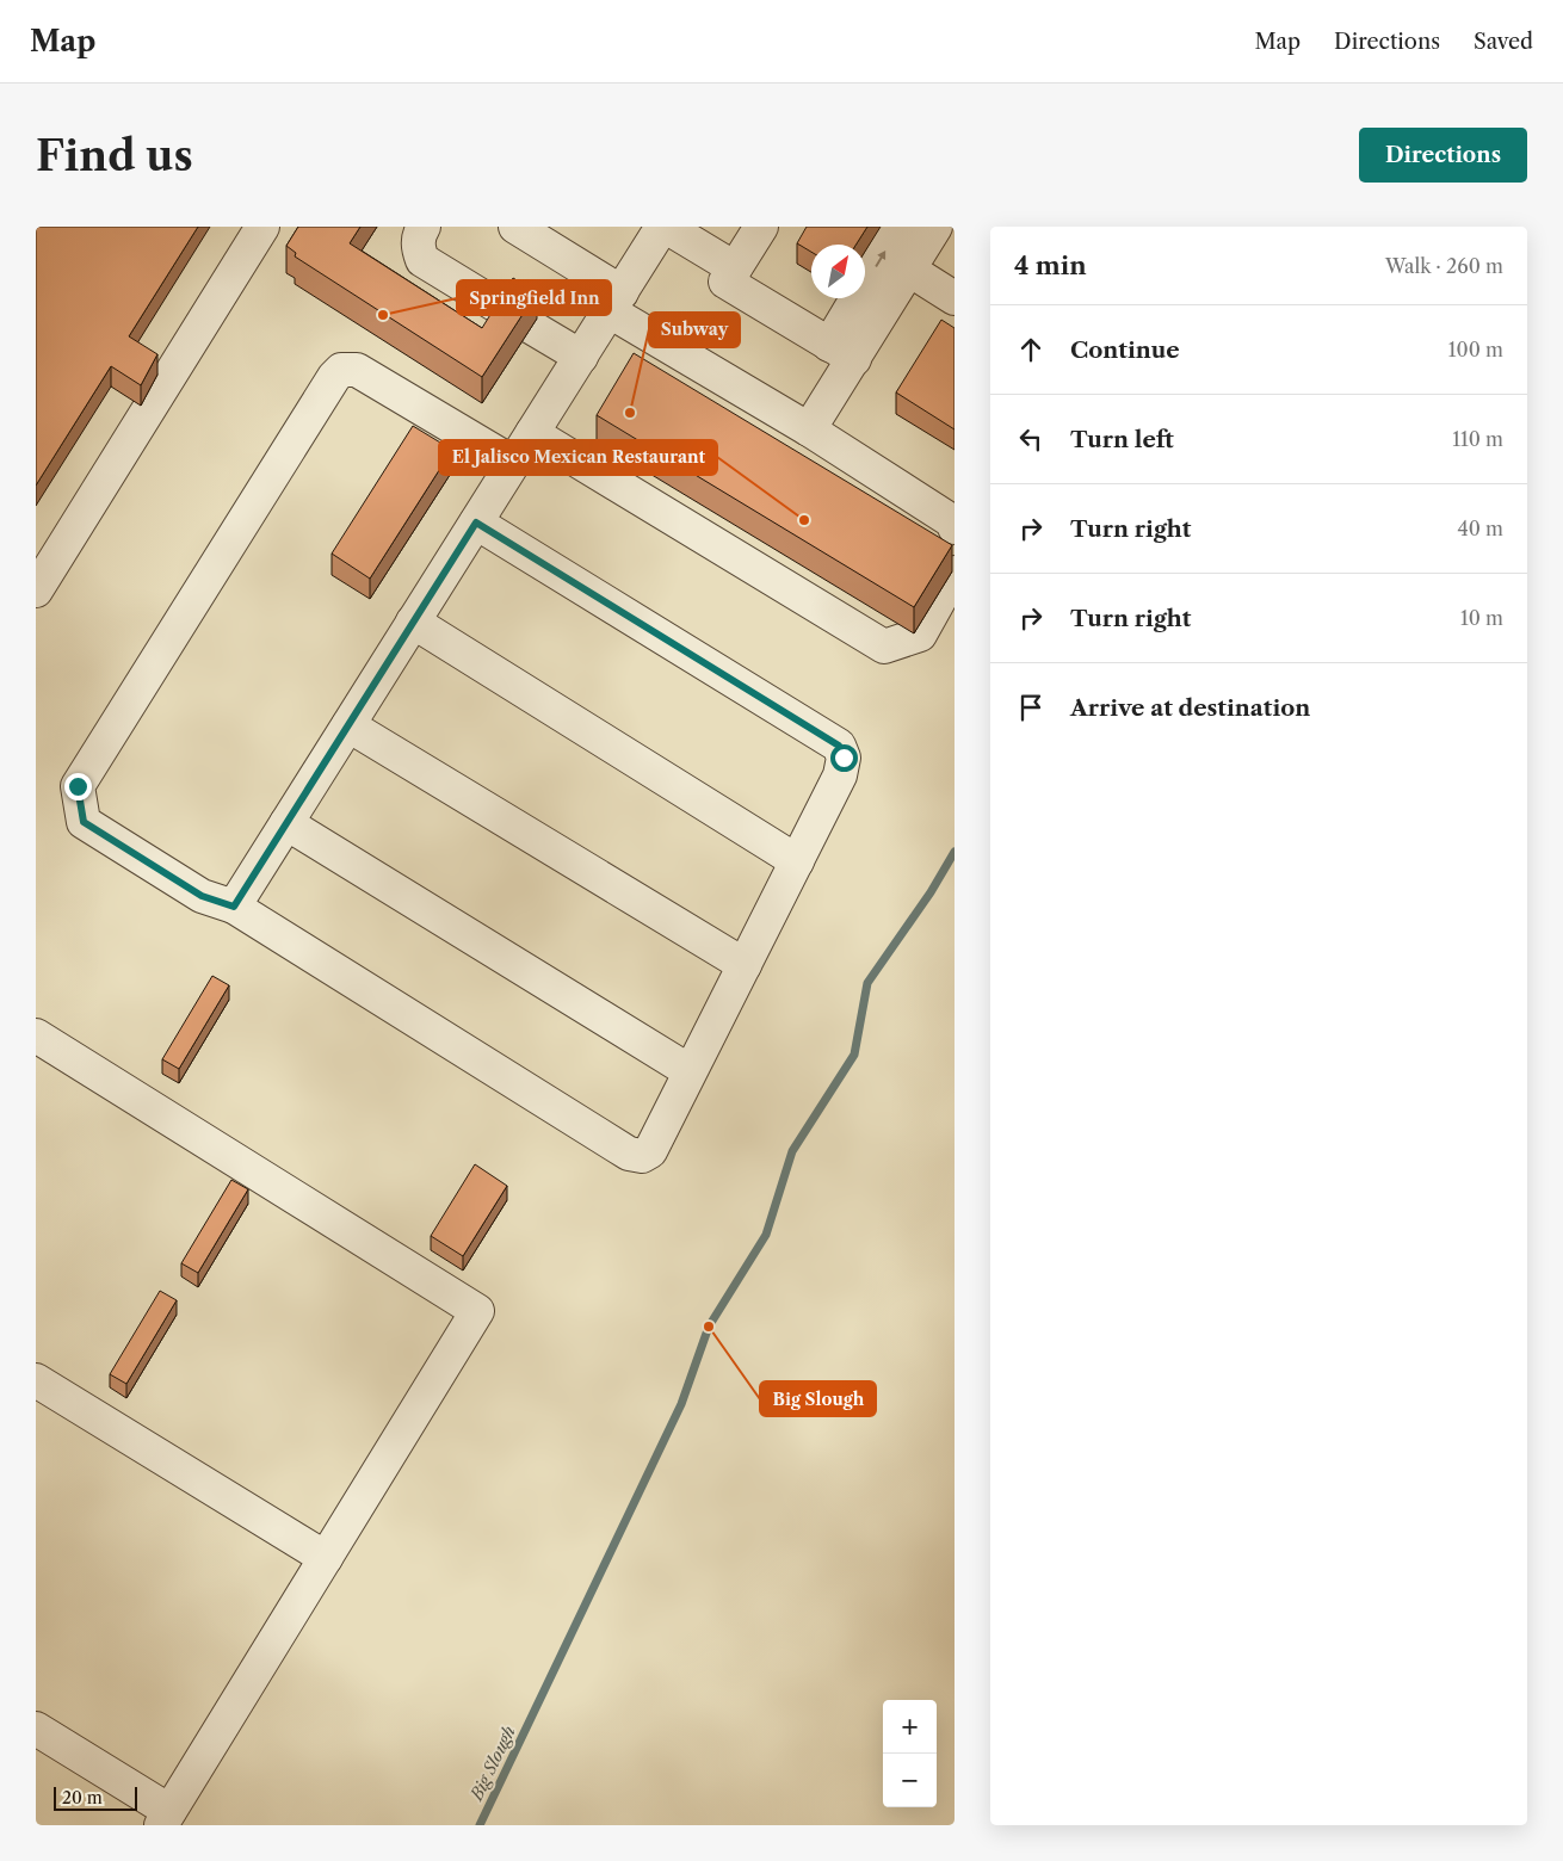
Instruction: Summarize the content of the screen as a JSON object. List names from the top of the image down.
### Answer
{
  "water": ["Big Slough"],
  "places": [
    "Springfield Inn",
    "Subway",
    "El Jalisco Mexican Restaurant",
    "Big Slough"
  ],
  "scale_bar": "20 m",
  "north": "top right",
  "page": {
    "header": "Map",
    "nav": ["Map", "Directions", "Saved"],
    "buttons": "Directions",
    "title": "Find us",
    "heading": ["4 min", "Walk · 260 m"],
    "list": [
      ["Continue", "100 m"],
      ["Turn left", "110 m"],
      ["Turn right", "40 m"],
      ["Turn right", "10 m"],
      "Arrive at destination"
    ],
    "map_buttons": ["+", "−"],
    "scale": "20 m"
  }
}
